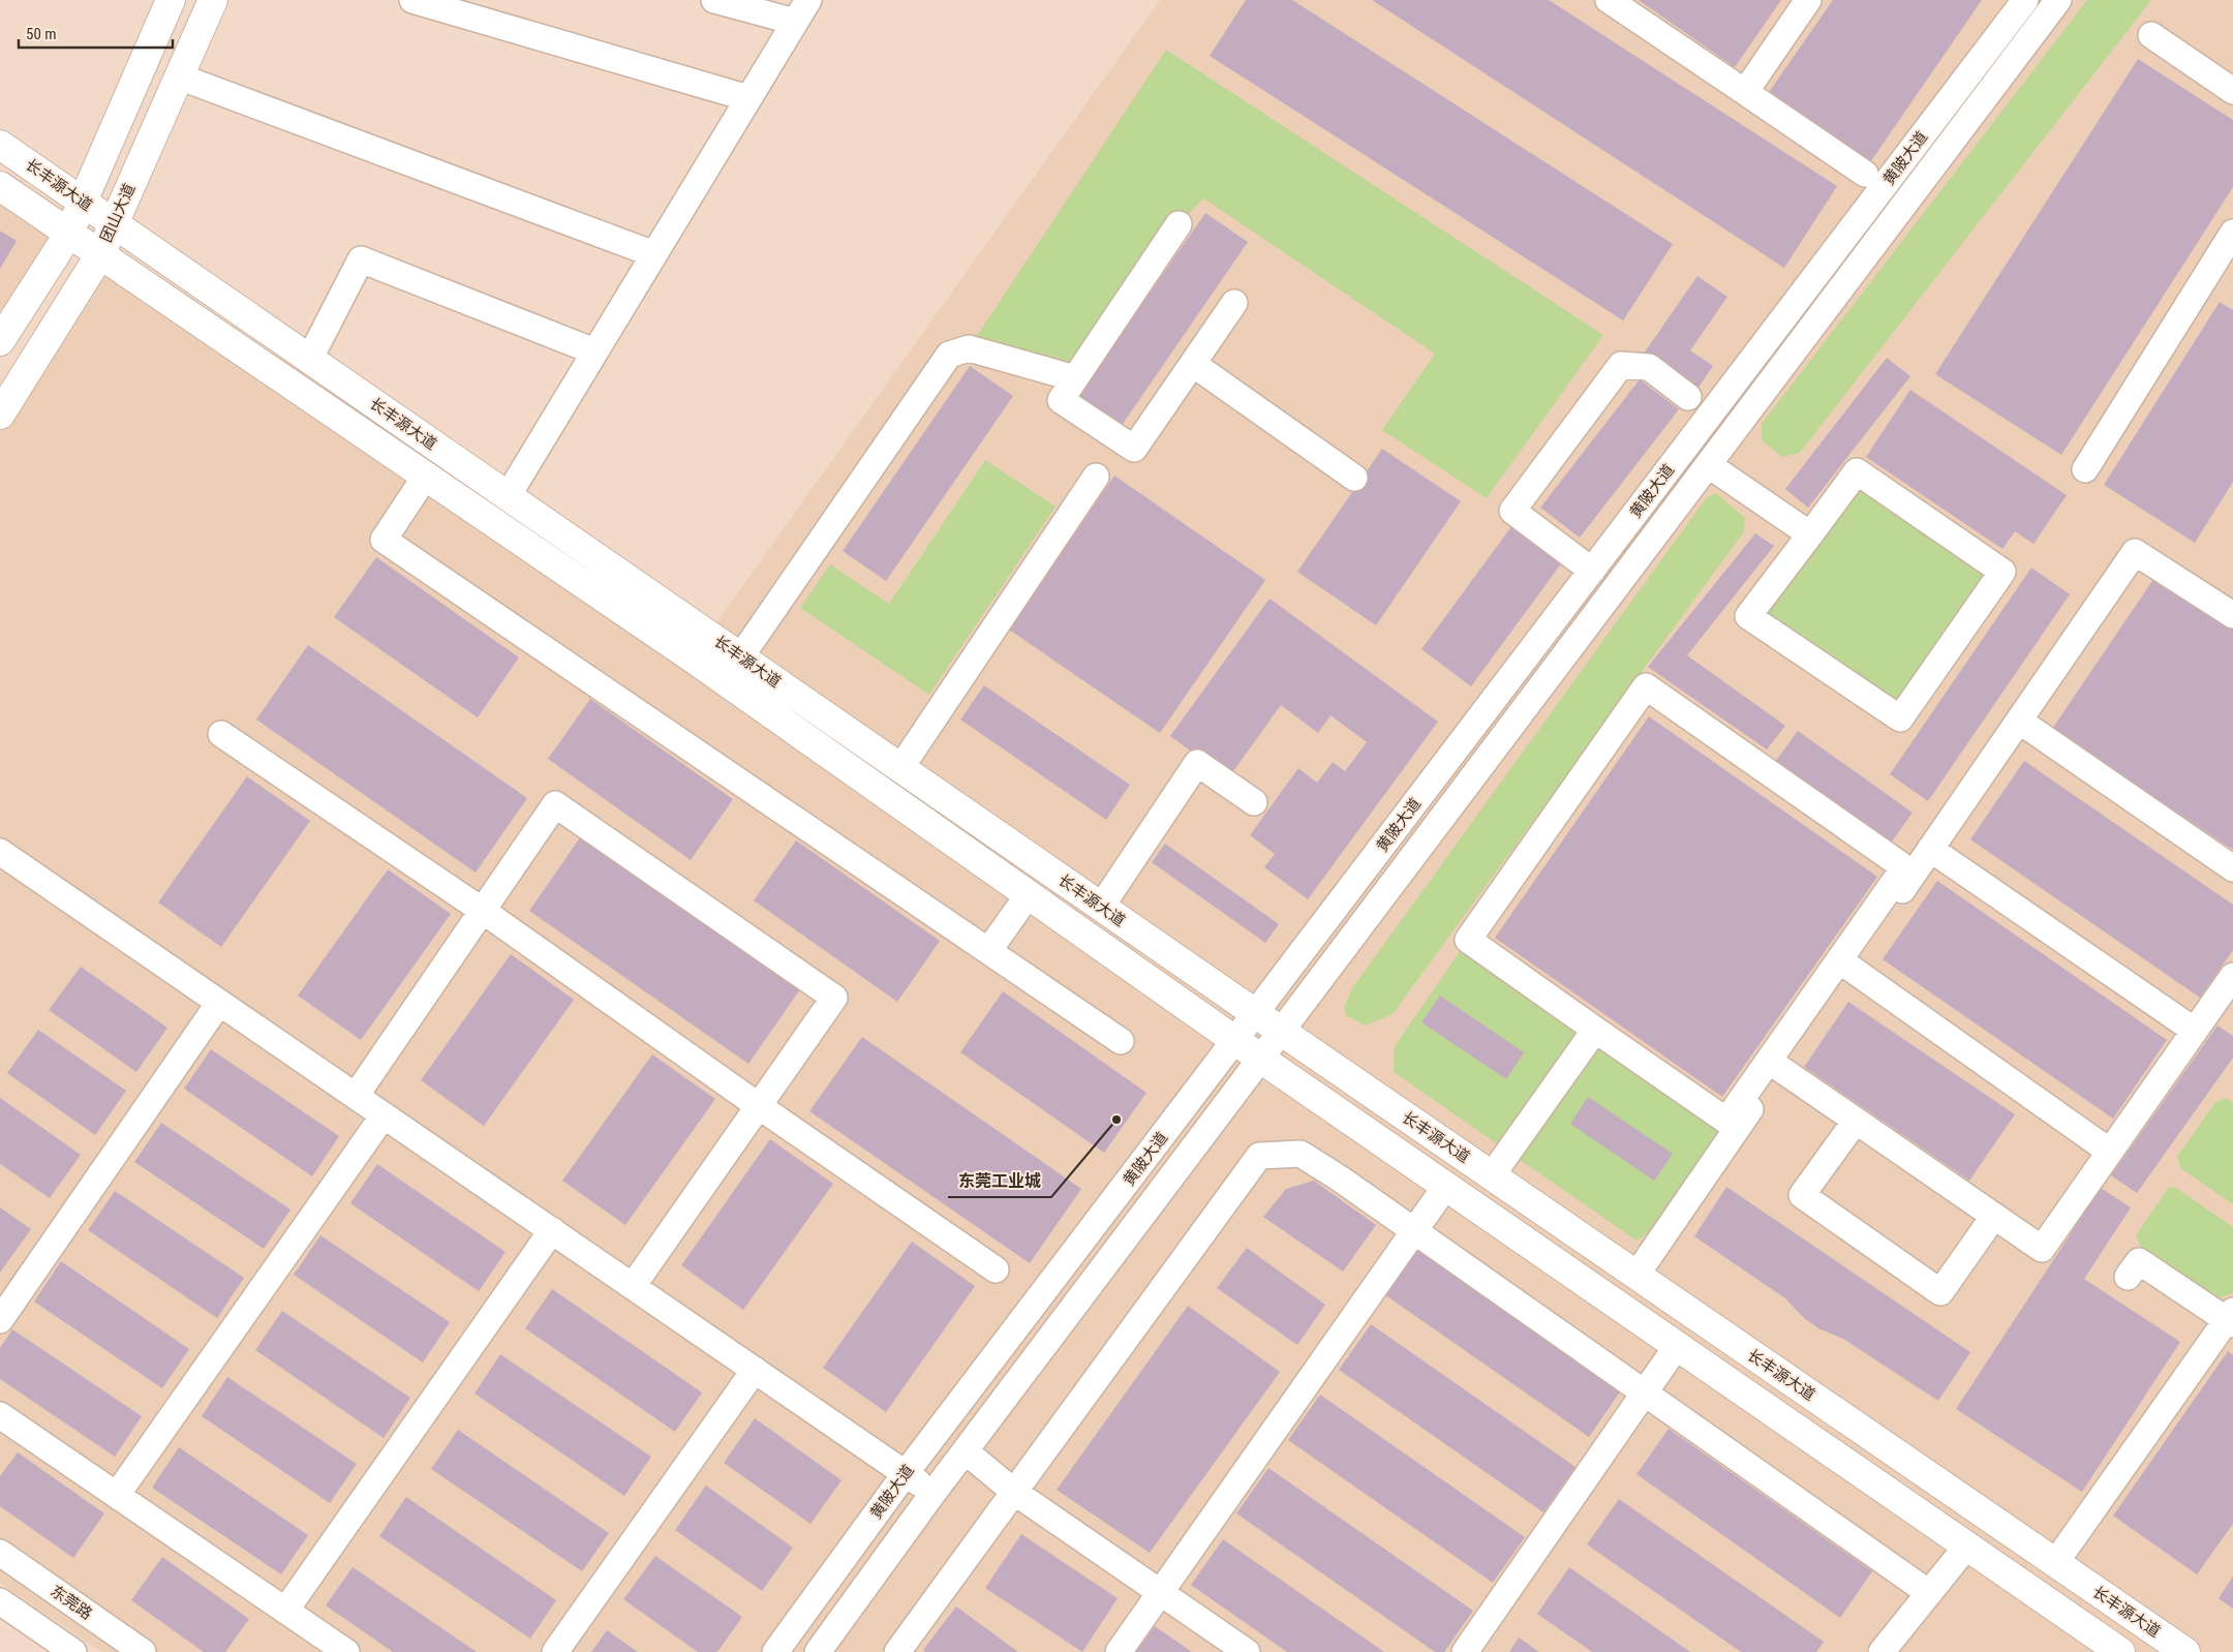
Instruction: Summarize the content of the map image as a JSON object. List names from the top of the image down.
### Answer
{
  "streets": {
    "main road": ["长丰源大道", "团山大道"],
    "street": ["黄陂大道", "东莞路"]
  },
  "crossings": [
    ["黄陂大道", "长丰源大道"],
    ["长丰源大道", "团山大道"]
  ],
  "places": ["东莞工业城"],
  "scale_bar": "50 m"
}
